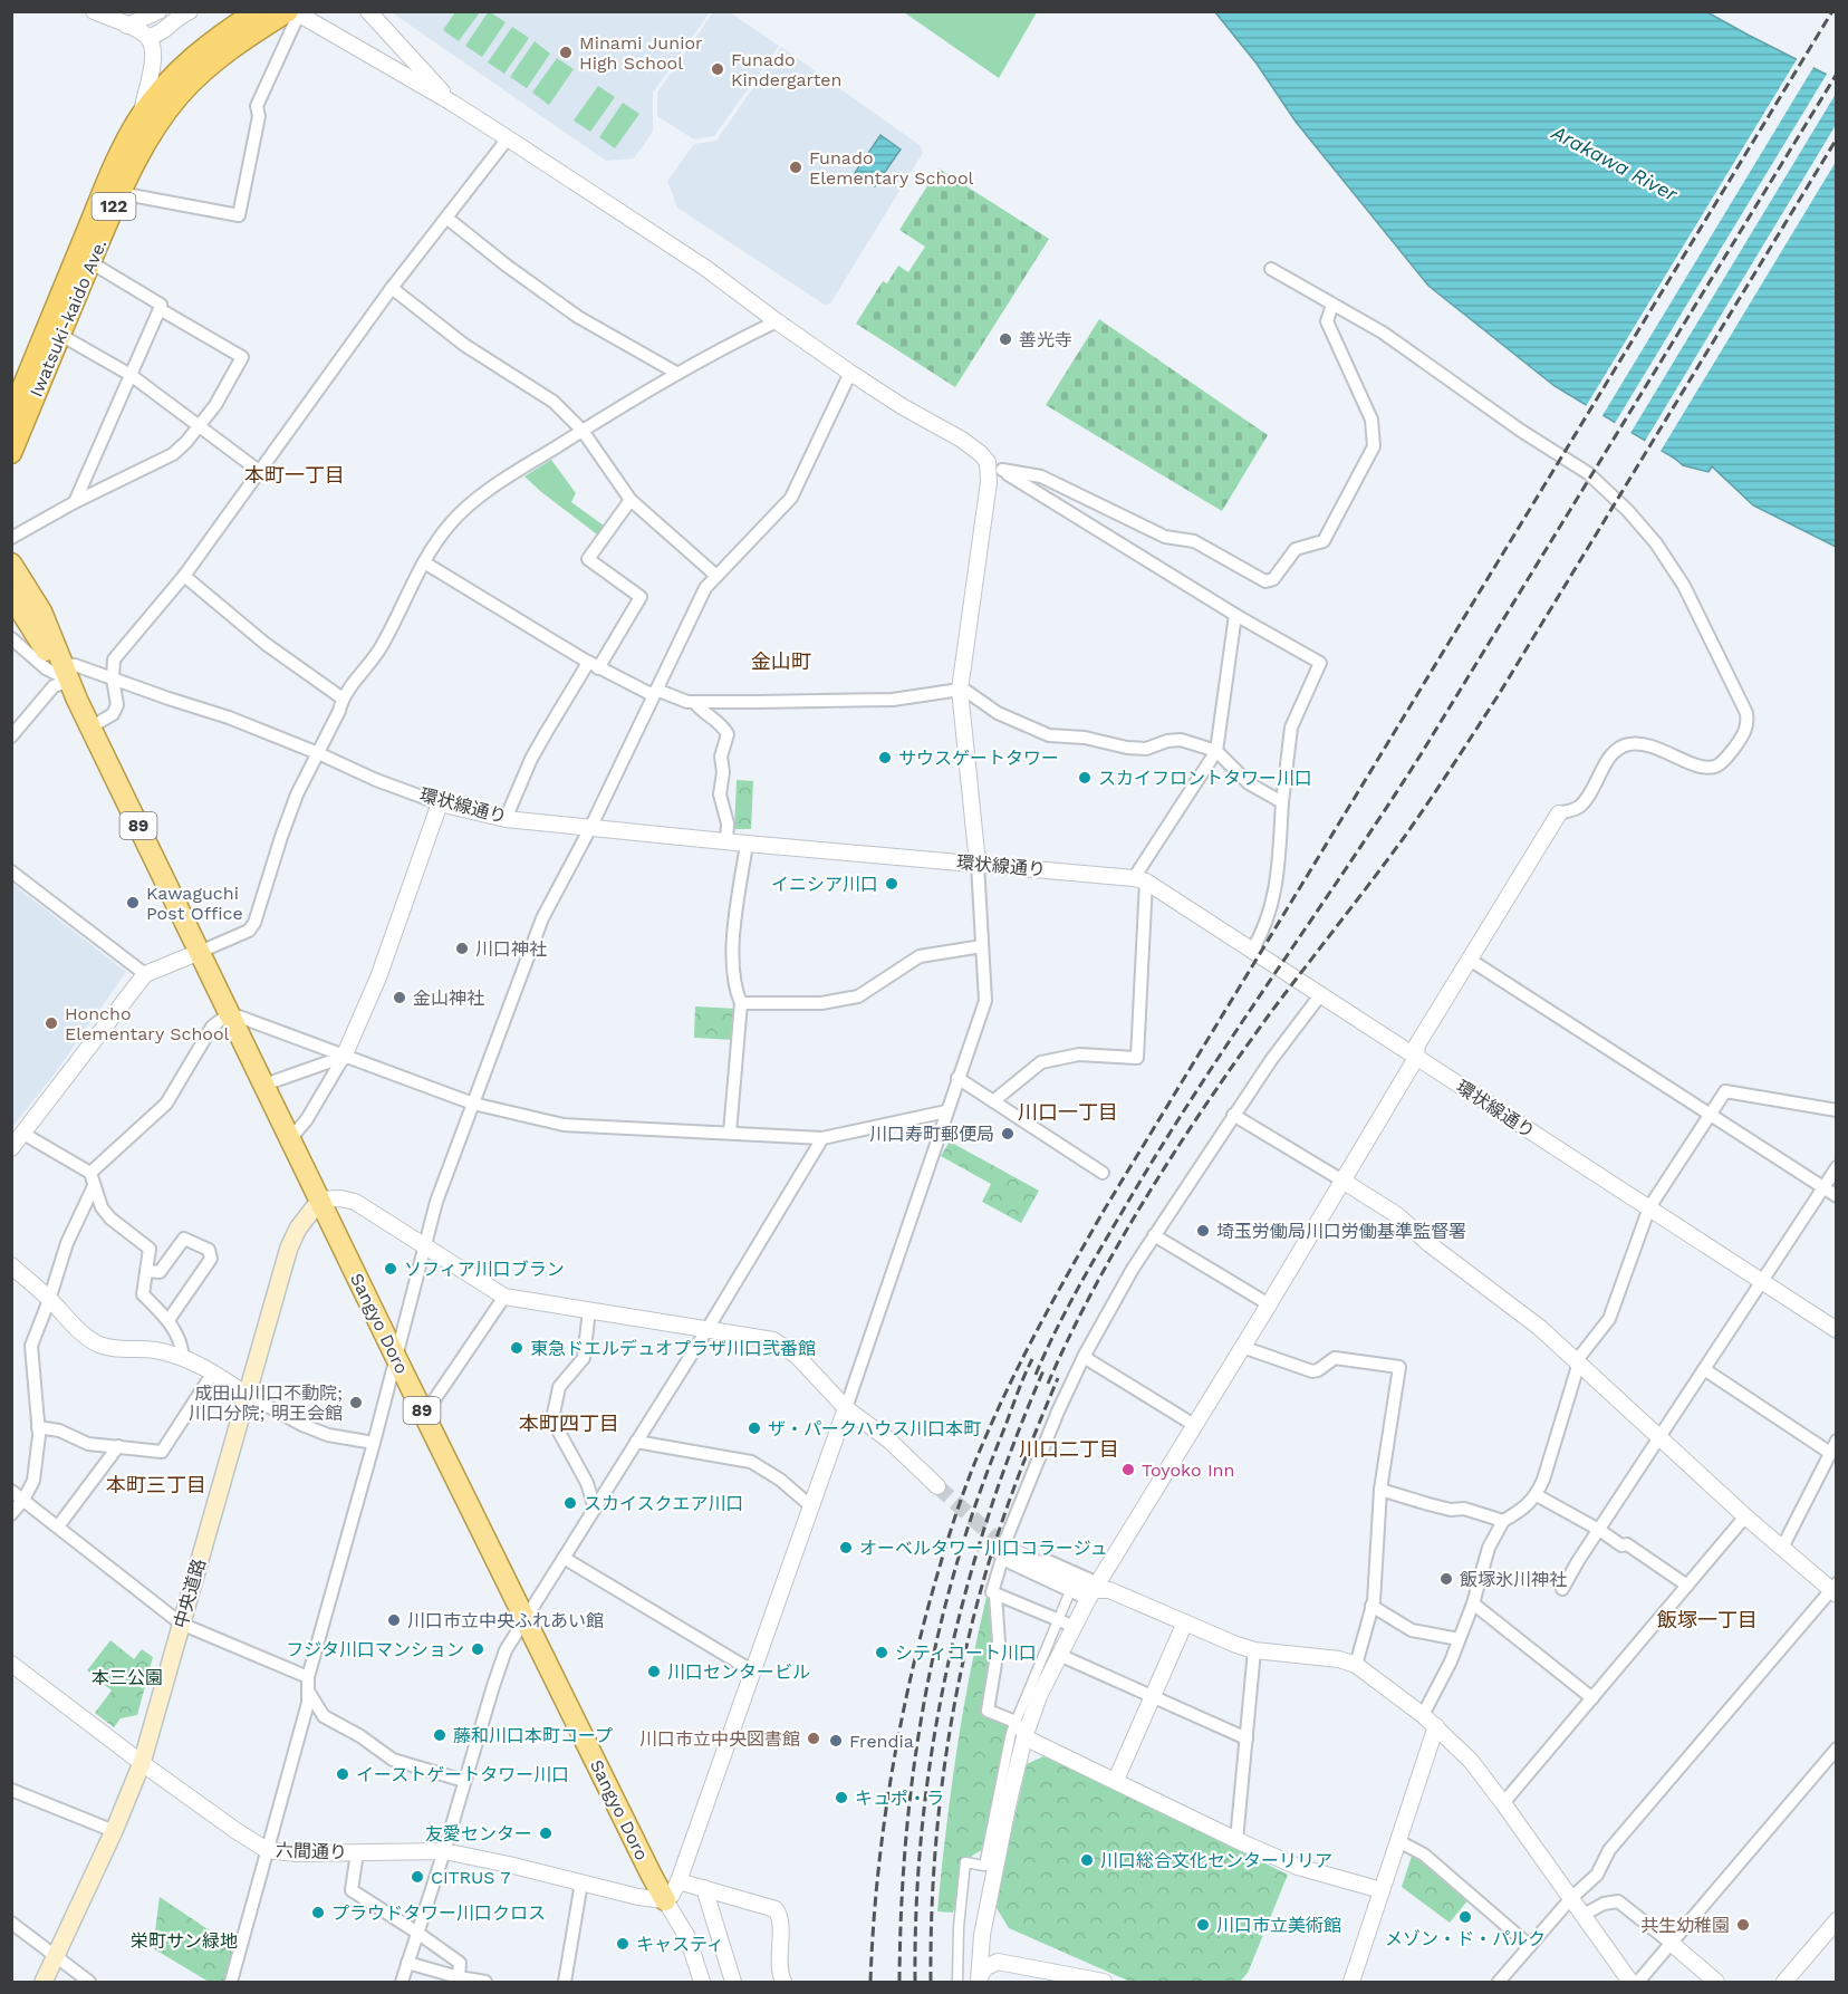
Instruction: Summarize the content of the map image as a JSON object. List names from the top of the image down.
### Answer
{
  "streets": {
    "highway": ["122", "Iwatsuki-kaido Ave."],
    "main road": ["89", "Sangyo Doro", "中央道路"],
    "street": ["環状線通り", "六間通り"]
  },
  "crossings": [
    ["環状線通り", "Sangyo Doro"],
    ["Sangyo Doro", "中央道路"],
    ["Sangyo Doro", "六間通り"],
    ["中央道路", "六間通り"]
  ],
  "districts": [
    "本町一丁目",
    "金山町",
    "川口一丁目",
    "本町四丁目",
    "川口二丁目",
    "本町三丁目",
    "飯塚一丁目"
  ],
  "water": ["Arakawa River"],
  "parks": ["本三公園", "栄町サン緑地"],
  "places": [
    "Minami Junior High School",
    "Funado Kindergarten",
    "Funado Elementary School",
    "善光寺",
    "サウスゲートタワー",
    "スカイフロントタワー川口",
    "イニシア川口",
    "Kawaguchi Post Office",
    "川口神社",
    "金山神社",
    "Honcho Elementary School",
    "川口寿町郵便局",
    "埼玉労働局川口労働基準監督署",
    "ソフィア川口ブラン",
    "東急ドエルデュオプラザ川口弐番館",
    "成田山川口不動院; 川口分院; 明王会館",
    "ザ・パークハウス川口本町",
    "Toyoko Inn",
    "スカイスクエア川口",
    "オーベルタワー川口コラージュ",
    "飯塚氷川神社",
    "川口市立中央ふれあい館",
    "フジタ川口マンション",
    "シティコート川口",
    "川口センタービル",
    "藤和川口本町コープ",
    "川口市立中央図書館",
    "Frendia",
    "イーストゲートタワー川口",
    "キュポ・ラ",
    "友愛センター",
    "川口総合文化センターリリア",
    "CITRUS 7",
    "プラウドタワー川口クロス",
    "メゾン・ド・パルク",
    "川口市立美術館",
    "共生幼稚園",
    "キャスティ"
  ]
}
